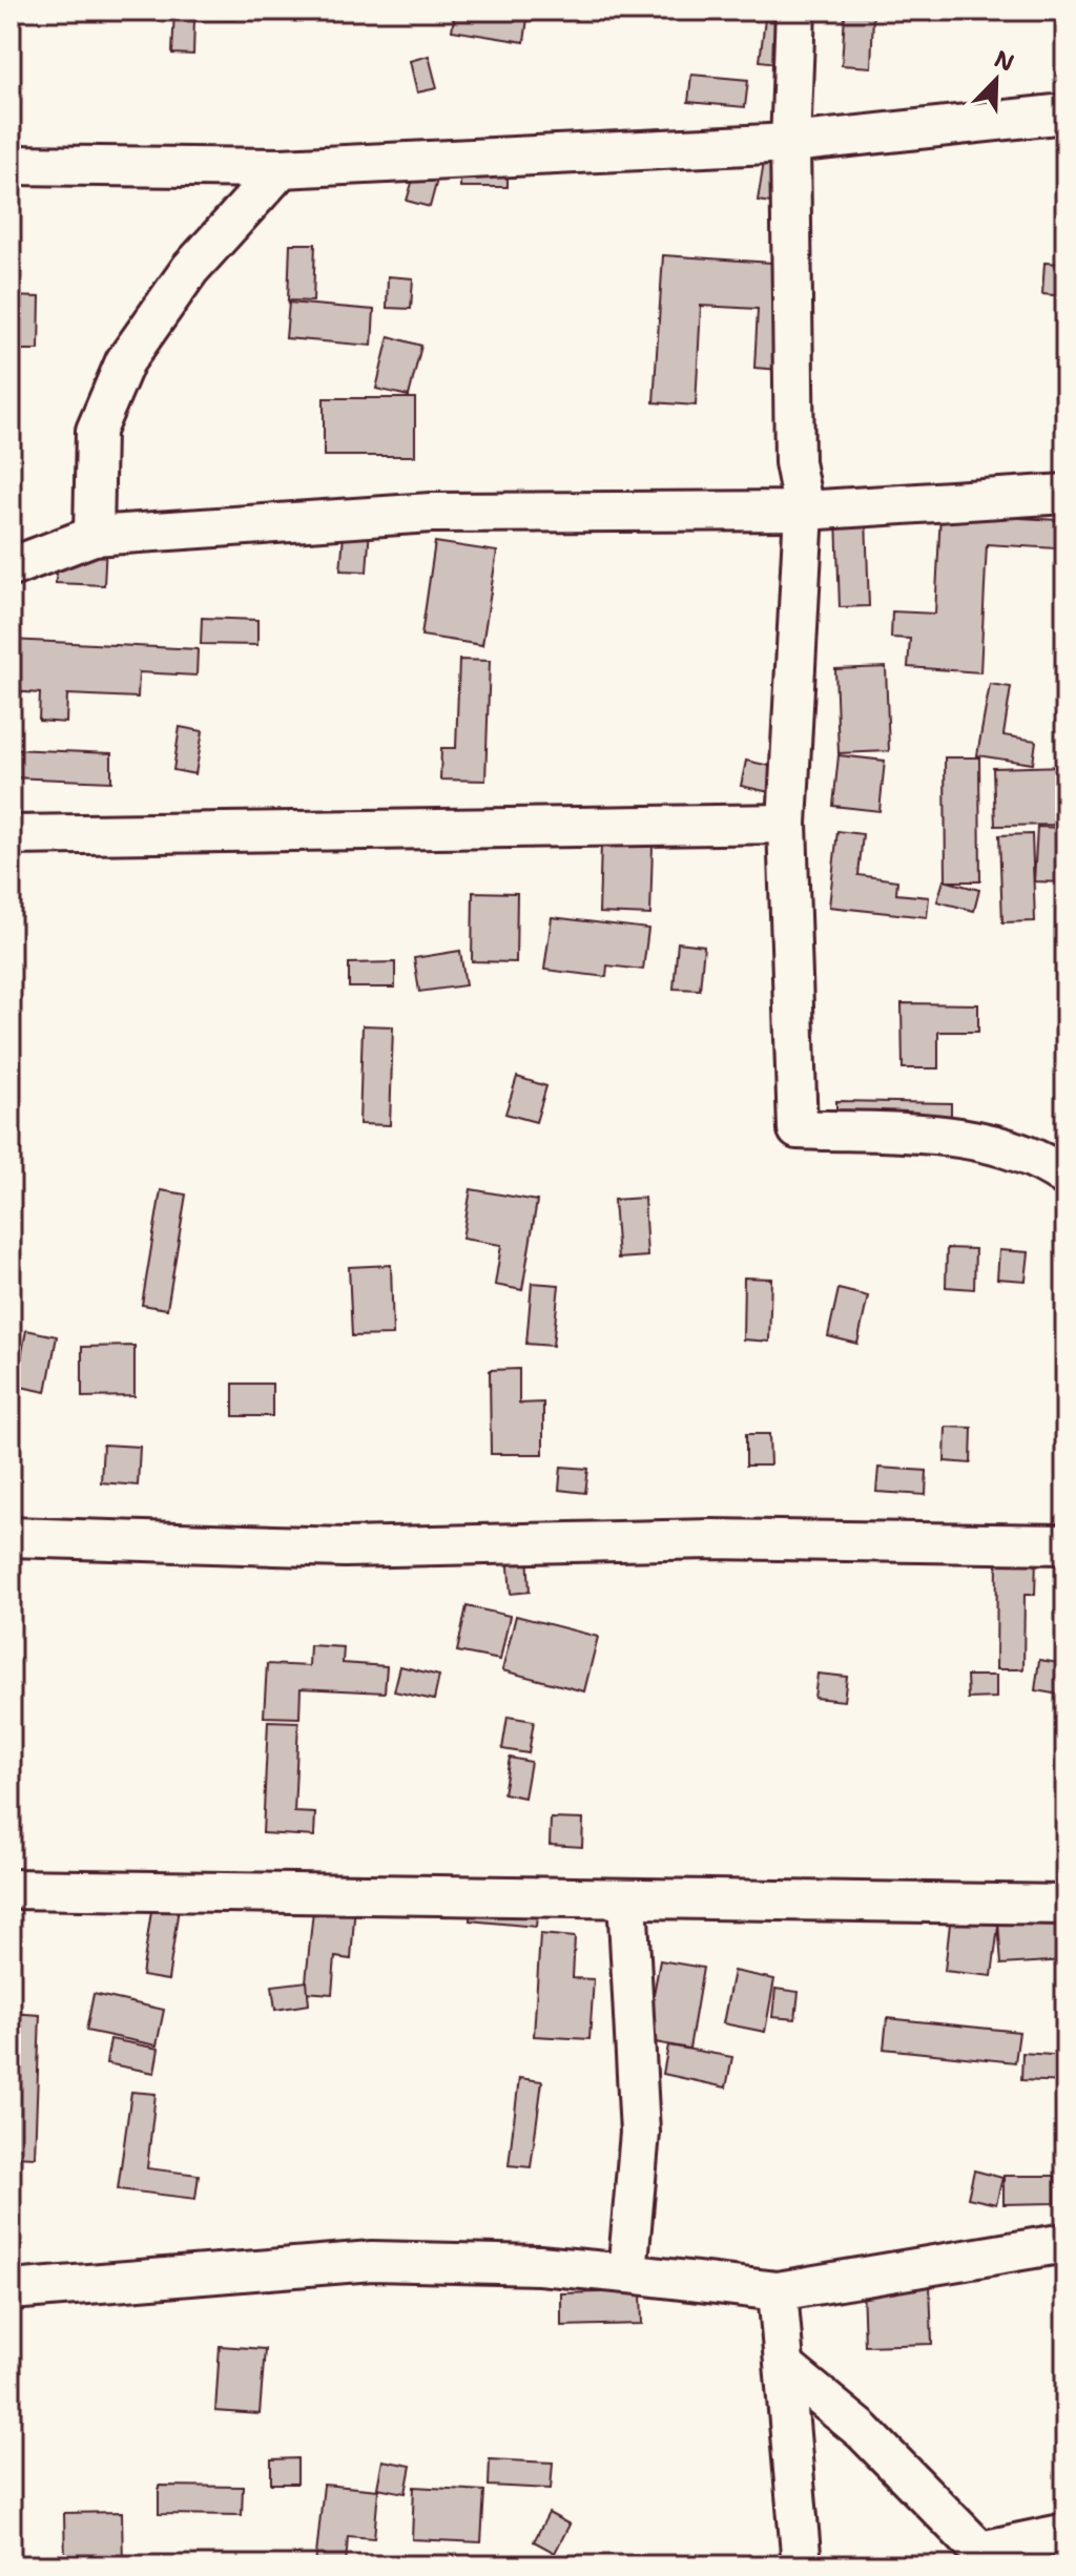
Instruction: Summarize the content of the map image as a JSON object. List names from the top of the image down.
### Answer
{
  "north": "top right"
}
